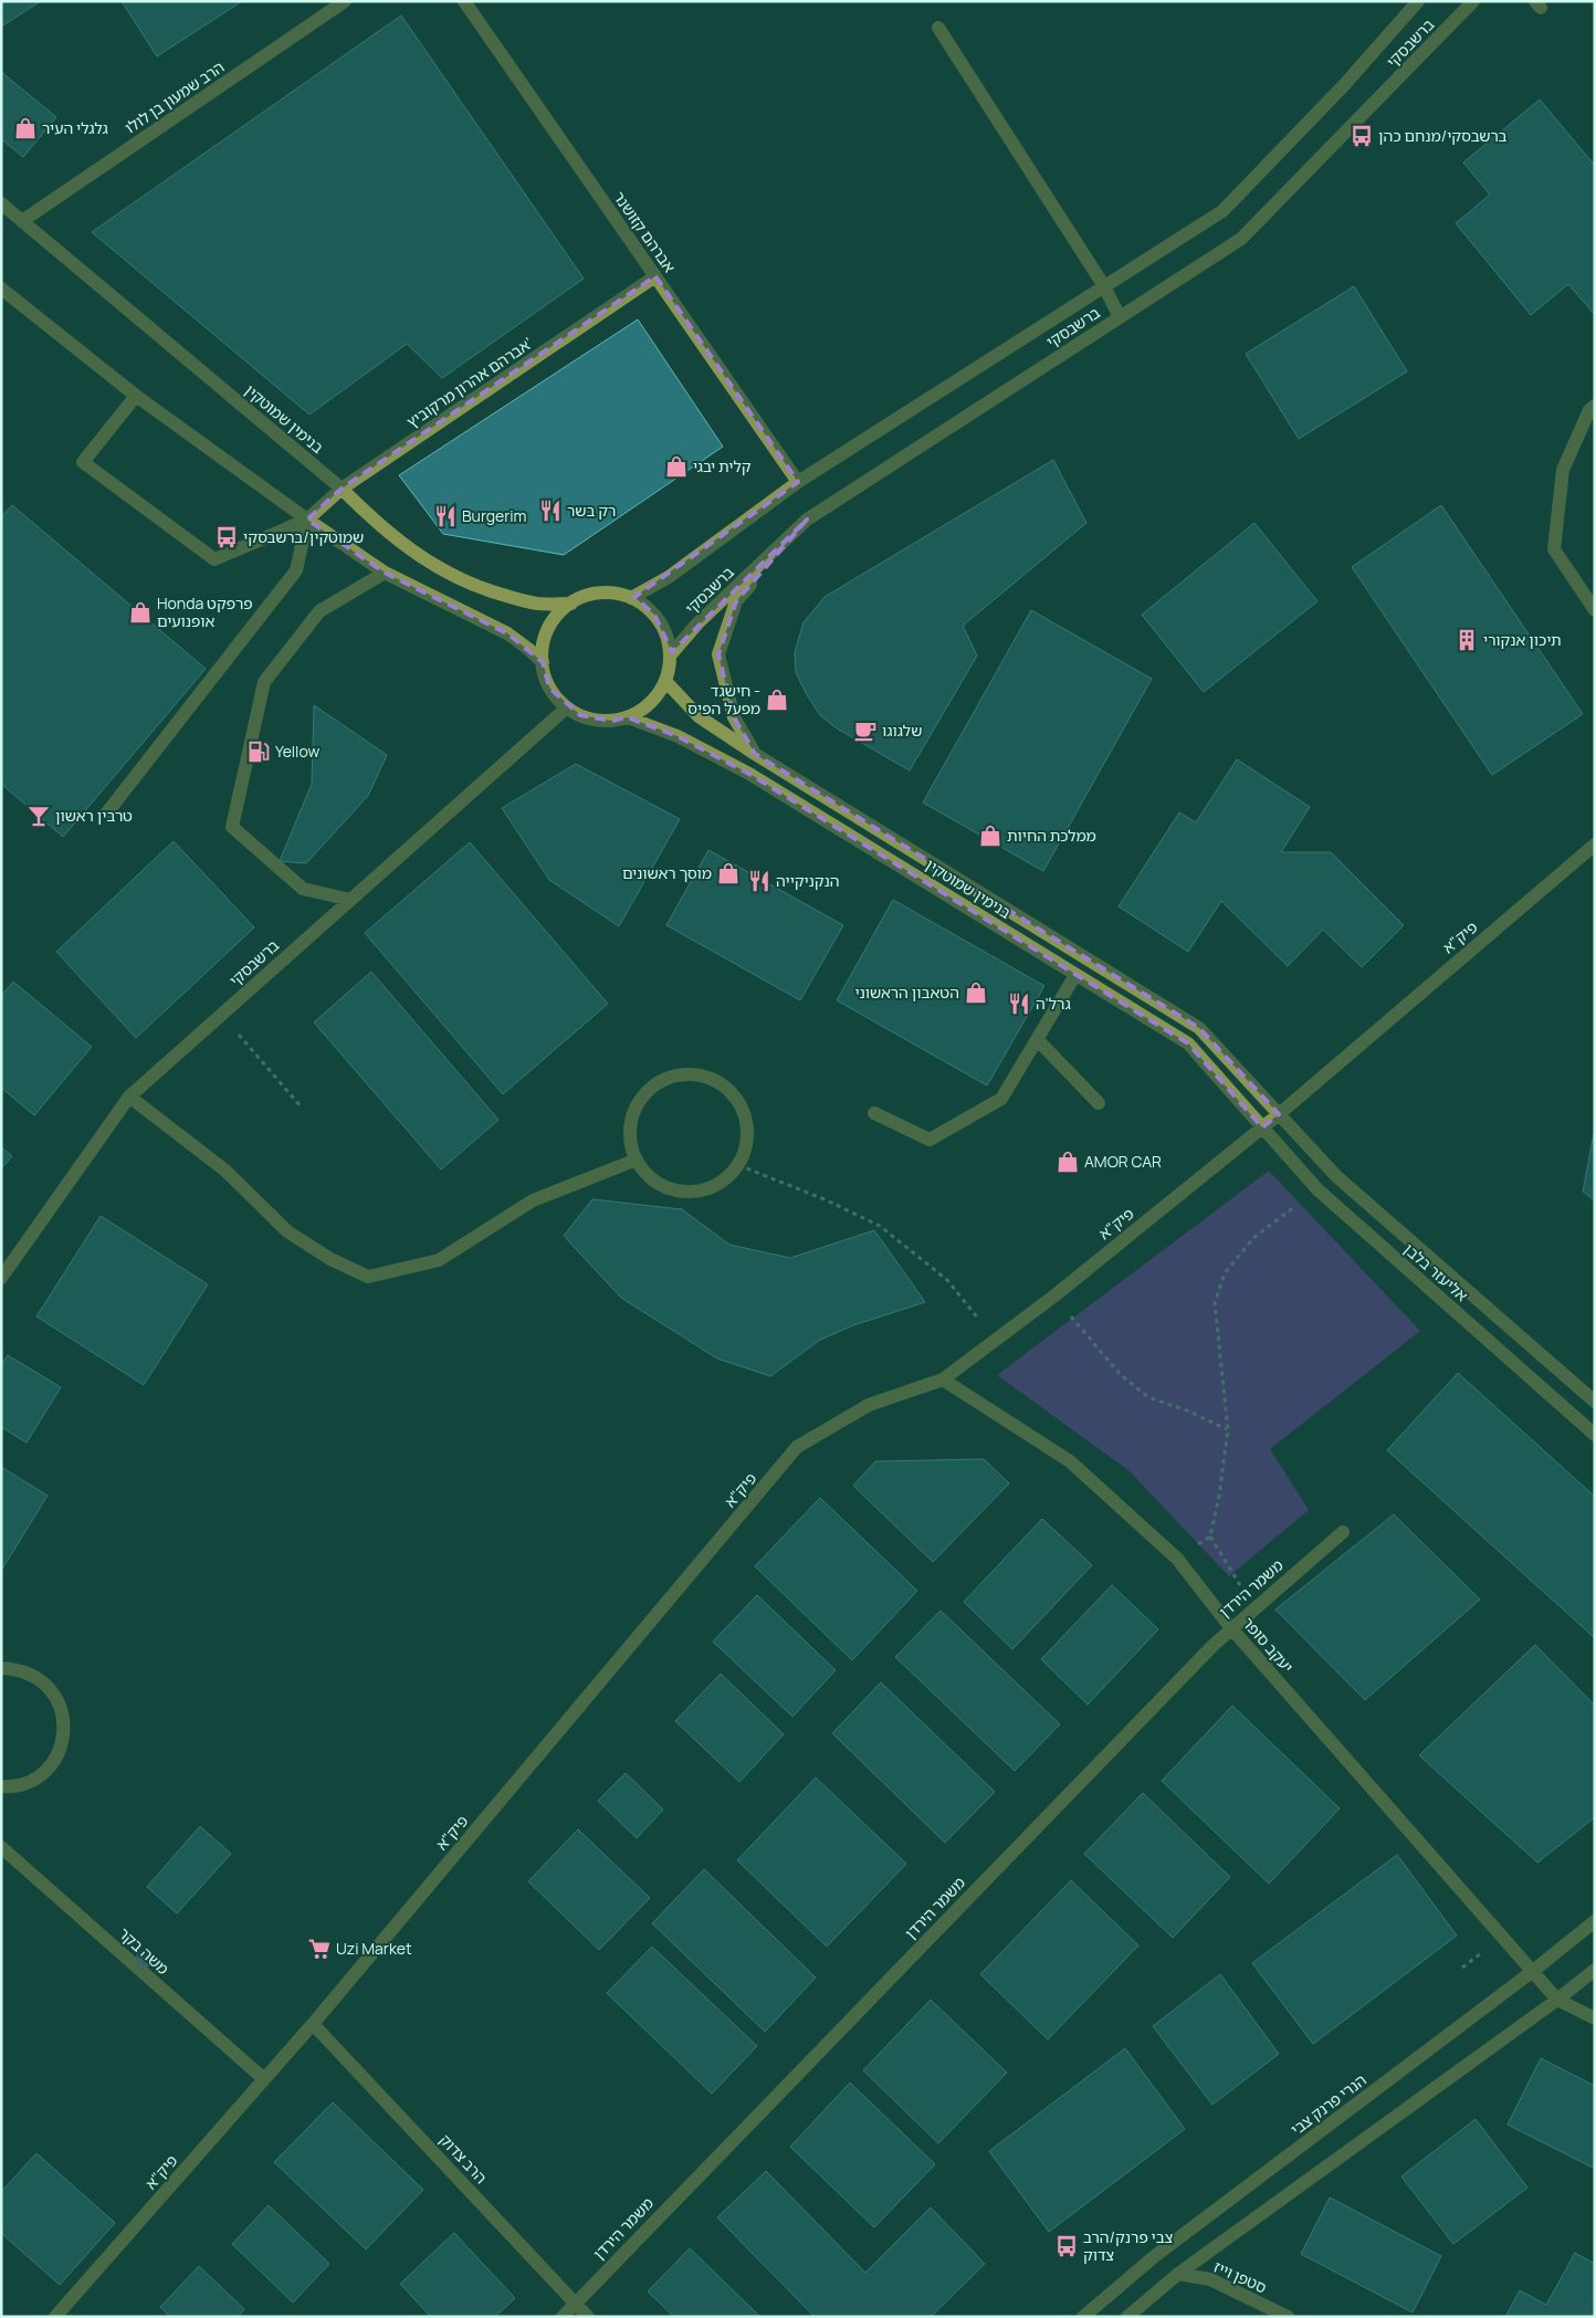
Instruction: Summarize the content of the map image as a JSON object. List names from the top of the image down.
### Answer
{
  "streets": {
    "street": [
      "ברשבסקי",
      "הרב שמעון בן לולו",
      "אברהם קזושנר",
      "אברהם אהרון מרקוביץ'",
      "בנימין שמוטקין",
      "פיק\"א",
      "אליעזר בלבן",
      "משמר הירדן",
      "יעקב סופר",
      "משה בקר",
      "הנרי פרנק צבי",
      "הרב צדוק",
      "סטפן וייז"
    ]
  },
  "crossings": [
    ["ברשבסקי", "אברהם קזושנר"],
    ["ברשבסקי", "בנימין שמוטקין"],
    ["הרב שמעון בן לולו", "בנימין שמוטקין"],
    ["אברהם קזושנר", "אברהם אהרון מרקוביץ'"],
    ["אברהם אהרון מרקוביץ'", "בנימין שמוטקין"],
    ["בנימין שמוטקין", "פיק\"א"],
    ["בנימין שמוטקין", "אליעזר בלבן"],
    ["פיק\"א", "אליעזר בלבן"],
    ["פיק\"א", "יעקב סופר"],
    ["פיק\"א", "משה בקר"],
    ["פיק\"א", "הרב צדוק"],
    ["משמר הירדן", "יעקב סופר"],
    ["משמר הירדן", "הרב צדוק"],
    ["יעקב סופר", "הנרי פרנק צבי"]
  ],
  "places": {
    "shop": [
      "גלגלי העיר",
      "קלית יבגי",
      "Honda פרפקט אופנועים",
      "חישגד - מפעל הפיס",
      "ממלכת החיות",
      "מוסך ראשונים",
      "הטאבון הראשוני",
      "AMOR CAR"
    ],
    "bus stop": ["ברשבסקי/מנחם כהן", "שמוטקין/ברשבסקי", "צבי פרנק/הרב צדוק"],
    "restaurant": [
      "רק בשר",
      "Burgerim",
      "הנקניקייה",
      "גרל'ה"
    ],
    "building": ["תיכון אנקורי"],
    "cafe": ["שלגוגו"],
    "fuel station": ["Yellow"],
    "bar": ["טרבין ראשון"],
    "supermarket": ["Uzi Market"]
  }
}
